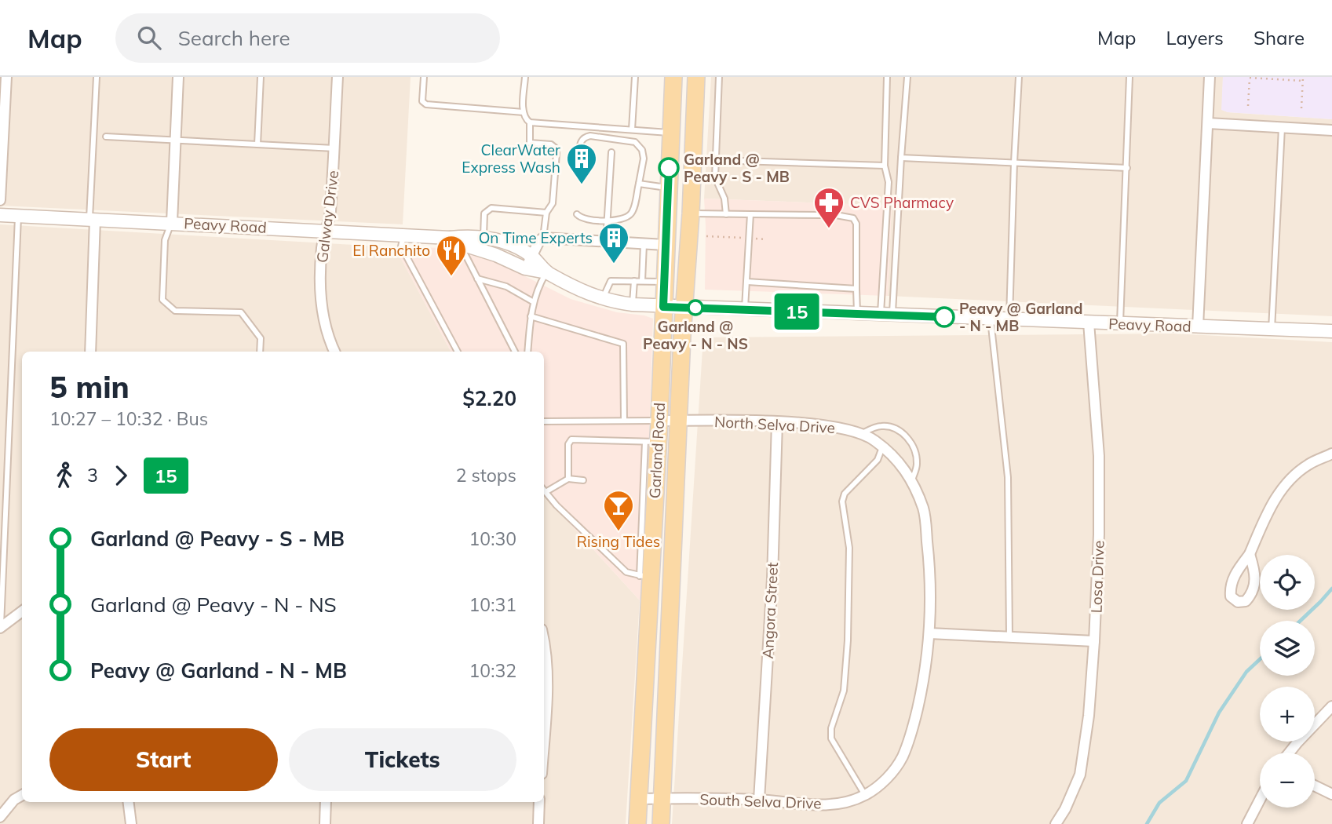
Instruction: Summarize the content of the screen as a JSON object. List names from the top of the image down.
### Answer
{
  "streets": {
    "main road": ["Garland Road"],
    "street": [
      "Galway Drive",
      "Peavy Road",
      "North Selva Drive",
      "Losa Drive",
      "Angora Street",
      "South Selva Drive"
    ]
  },
  "crossings": [
    ["Galway Drive", "Peavy Road"],
    ["Peavy Road", "Garland Road"],
    ["Peavy Road", "Losa Drive"],
    ["North Selva Drive", "Garland Road"],
    ["North Selva Drive", "Angora Street"],
    ["North Selva Drive", "South Selva Drive"],
    ["Garland Road", "South Selva Drive"],
    ["Angora Street", "South Selva Drive"]
  ],
  "places": {
    "other": ["Garland @ Peavy - S - MB", "Garland @ Peavy - N - NS", "Peavy @ Garland - N - MB"],
    "building": ["ClearWater Express Wash", "On Time Experts"],
    "pharmacy": ["CVS Pharmacy"],
    "restaurant": ["El Ranchito"],
    "bar": ["Rising Tides"]
  },
  "lines": ["bus line 15"],
  "page": {
    "header": "Map",
    "search": "Search here",
    "nav": ["Map", "Layers", "Share"],
    "on_map": "15",
    "heading": ["5 min", "10:27 – 10:32 · Bus", "$2.20"],
    "legs": ["3", "15", "2 stops"],
    "list": [
      {
        "name": "Garland @ Peavy - S - MB",
        "value": "10:30"
      },
      {
        "name": "Garland @ Peavy - N - NS",
        "value": "10:31"
      },
      {
        "name": "Peavy @ Garland - N - MB",
        "value": "10:32"
      }
    ],
    "map_buttons": ["+", "−"],
    "buttons": ["Start", "Tickets"]
  }
}
